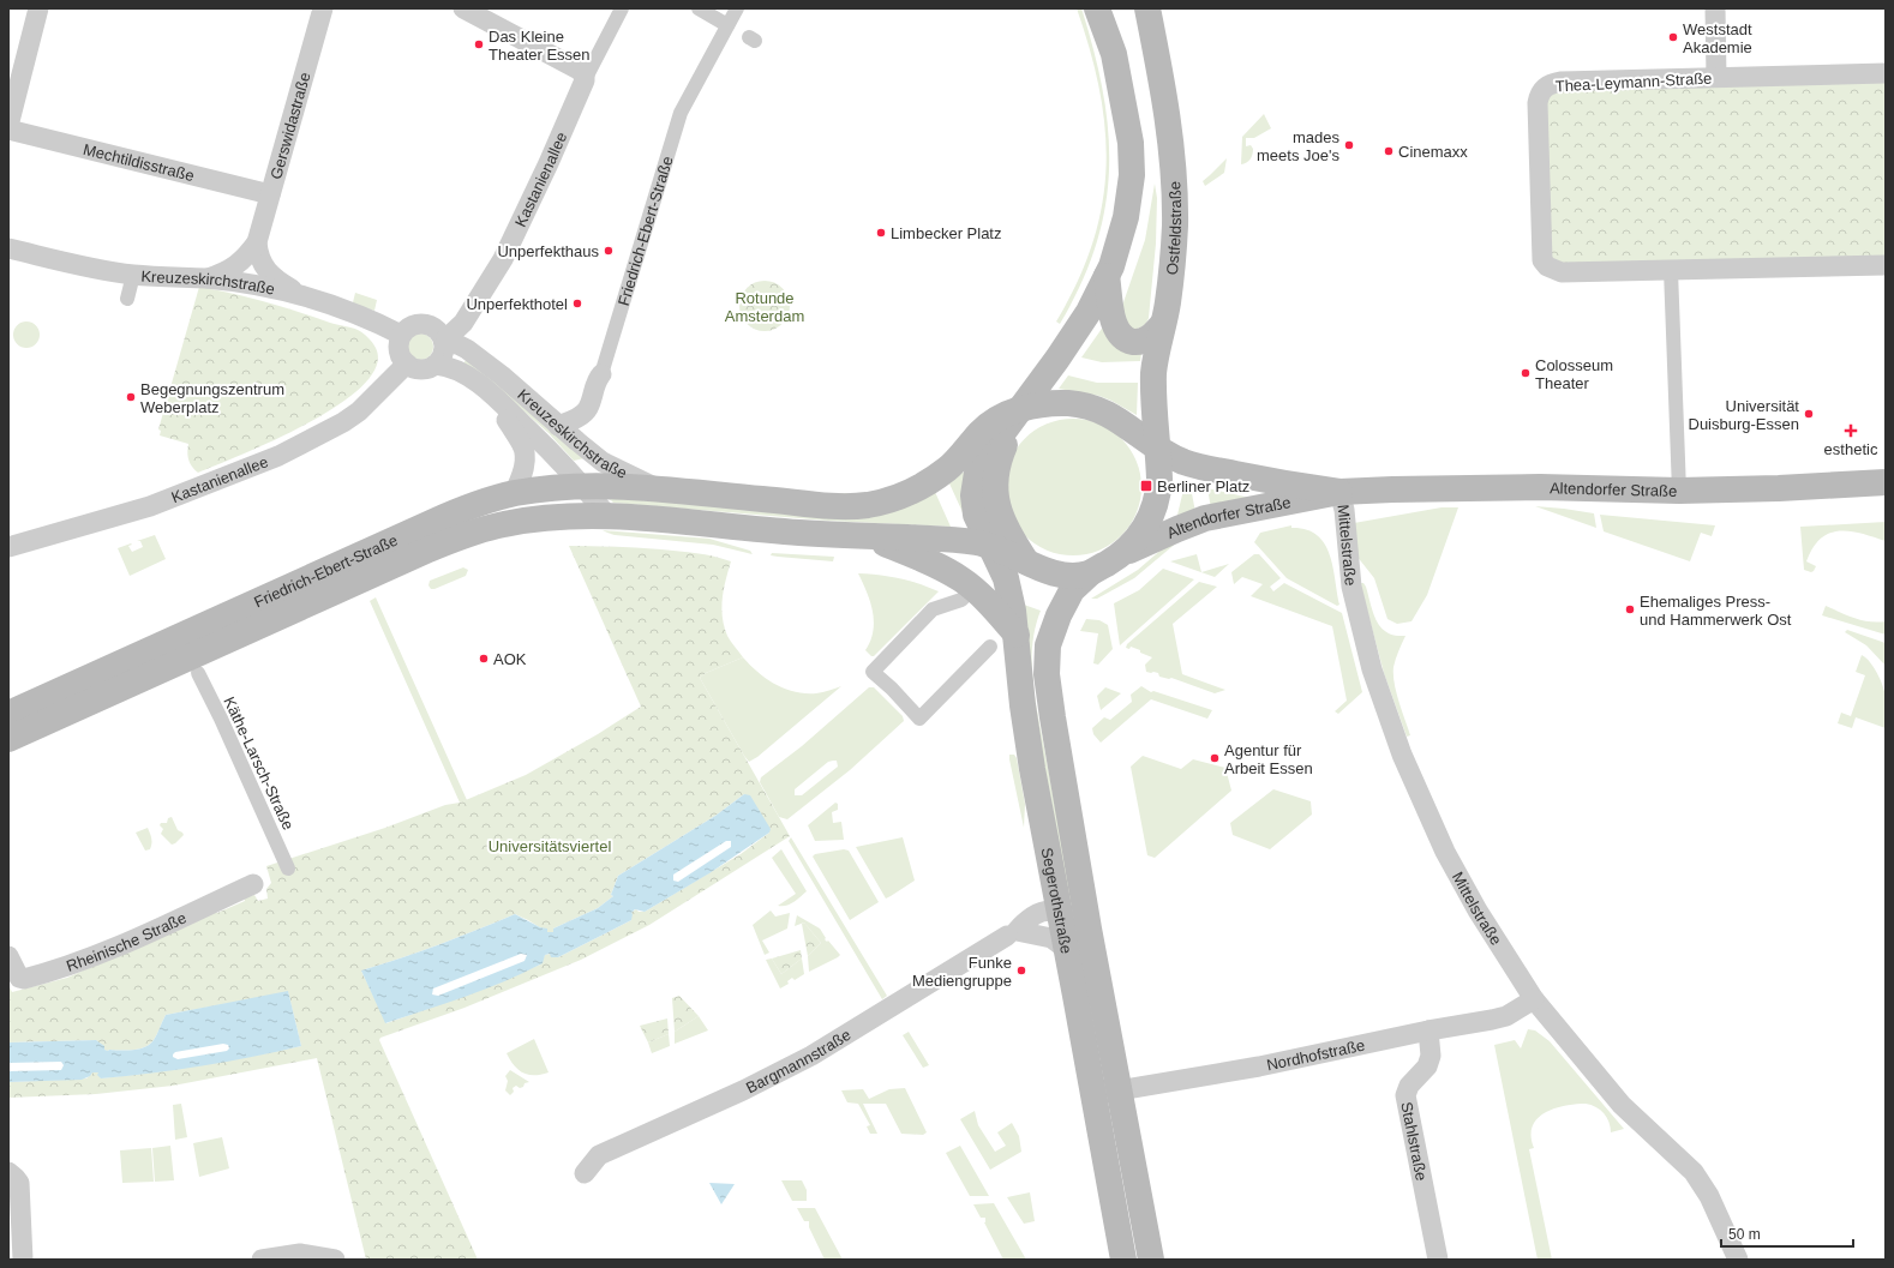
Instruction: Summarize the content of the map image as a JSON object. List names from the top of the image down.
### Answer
{
  "streets": {
    "main road": [
      "Ostfeldstraße",
      "Friedrich-Ebert-Straße",
      "Altendorfer Straße",
      "Segerothstraße"
    ],
    "street": [
      "Thea-Leymann-Straße",
      "Gerswidastraße",
      "Mechtildisstraße",
      "Kastanienallee",
      "Kreuzeskirchstraße",
      "Mittelstraße",
      "Käthe-Larsch-Straße",
      "Rheinische Straße",
      "Nordhofstraße",
      "Bargmannstraße",
      "Stahlstraße"
    ]
  },
  "crossings": [
    ["Gerswidastraße", "Mechtildisstraße"],
    ["Gerswidastraße", "Kreuzeskirchstraße"],
    ["Kastanienallee", "Kreuzeskirchstraße"],
    ["Ostfeldstraße", "Friedrich-Ebert-Straße"],
    ["Ostfeldstraße", "Altendorfer Straße"],
    ["Ostfeldstraße", "Segerothstraße"],
    ["Friedrich-Ebert-Straße", "Kreuzeskirchstraße"],
    ["Friedrich-Ebert-Straße", "Altendorfer Straße"],
    ["Friedrich-Ebert-Straße", "Segerothstraße"],
    ["Altendorfer Straße", "Mittelstraße"],
    ["Altendorfer Straße", "Segerothstraße"],
    ["Mittelstraße", "Nordhofstraße"],
    ["Segerothstraße", "Nordhofstraße"],
    ["Nordhofstraße", "Stahlstraße"]
  ],
  "parks": ["Rotunde Amsterdam", "Universitätsviertel"],
  "places": {
    "other": [
      "Weststadt Akademie",
      "Das Kleine Theater Essen",
      "mades meets Joe's",
      "Cinemaxx",
      "Limbecker Platz",
      "Unperfekthaus",
      "Unperfekthotel",
      "Colosseum Theater",
      "Begegnungszentrum Weberplatz",
      "Universität Duisburg-Essen",
      "Ehemaliges Press- und Hammerwerk Ost",
      "AOK",
      "Agentur für Arbeit Essen",
      "Funke Mediengruppe"
    ],
    "health": ["esthetic"],
    "transit": ["Berliner Platz"]
  },
  "scale_bar": "50 m"
}
